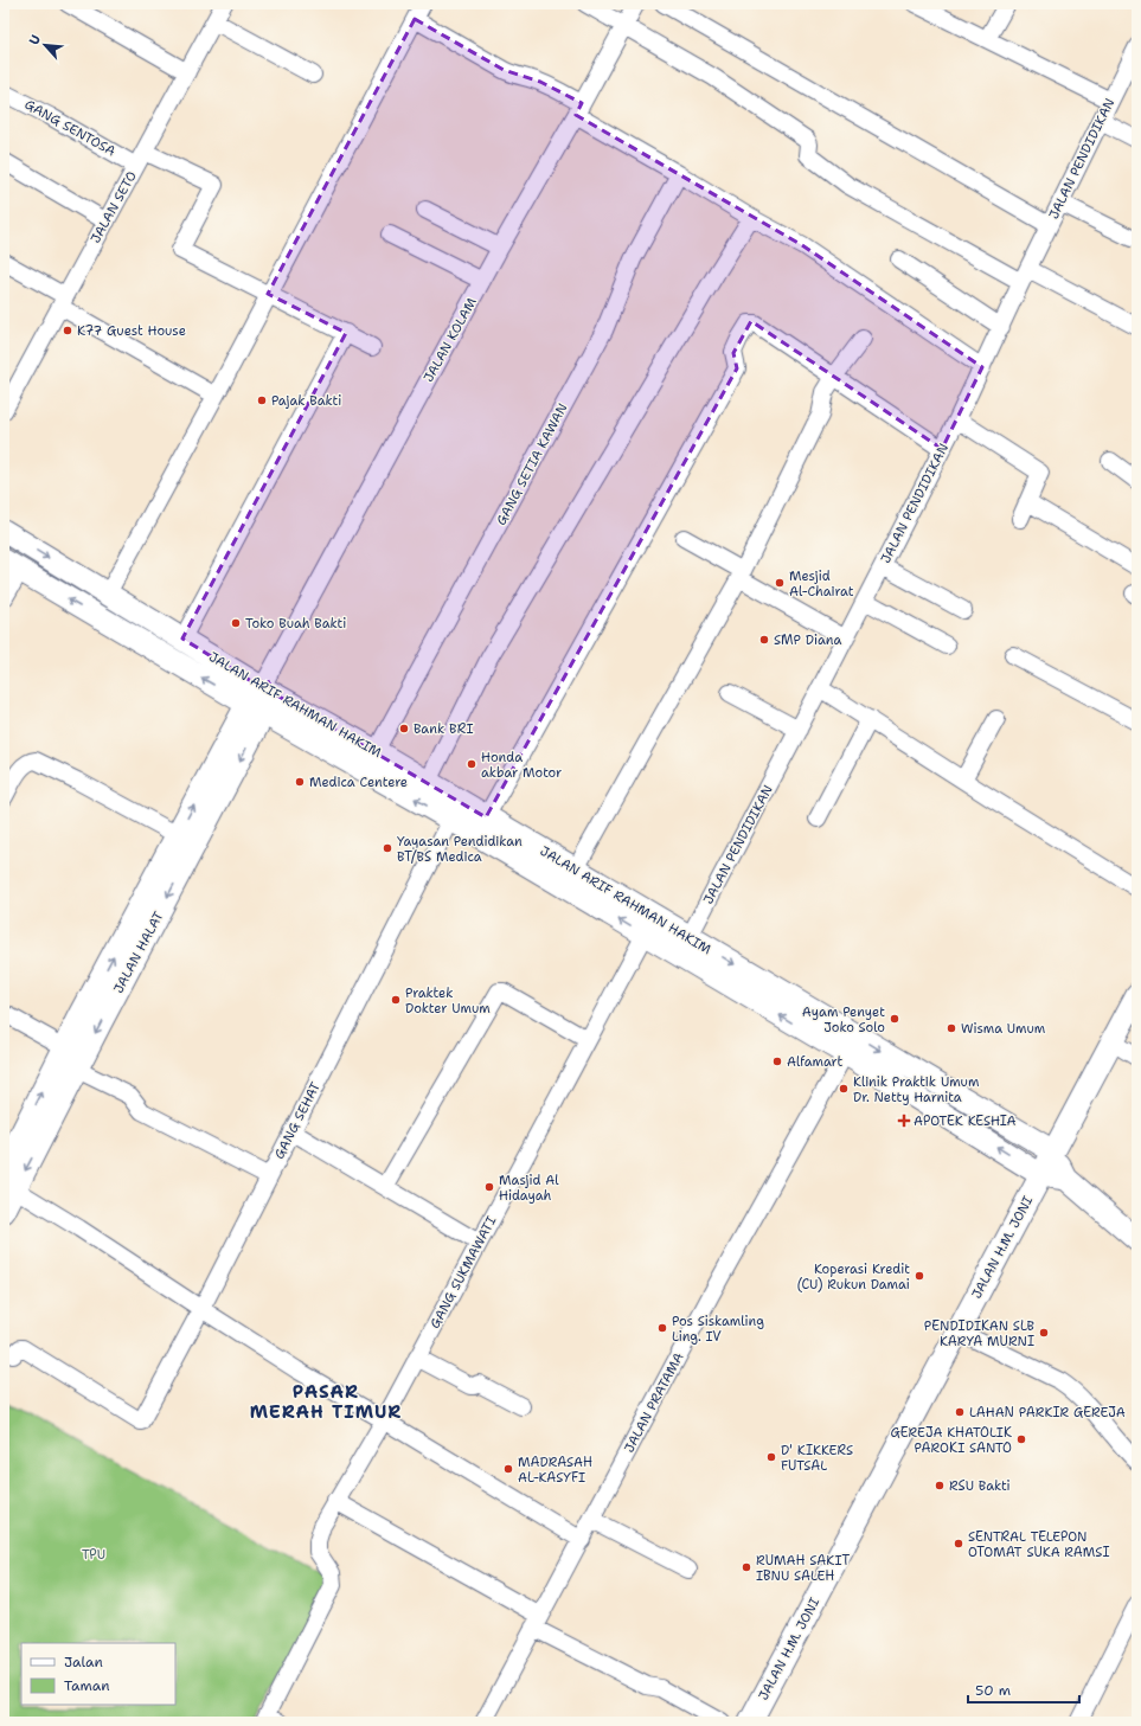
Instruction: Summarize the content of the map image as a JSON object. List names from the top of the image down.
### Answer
{
  "streets": {
    "main road": ["JALAN ARIF RAHMAN HAKIM", "JALAN HALAT", "JALAN H.M. JONI"],
    "street": [
      "GANG SENTOSA",
      "JALAN PENDIDIKAN",
      "JALAN SETO",
      "JALAN KOLAM",
      "GANG SETIA KAWAN",
      "GANG SEHAT",
      "GANG SUKMAWATI",
      "JALAN PRATAMA"
    ]
  },
  "crossings": [
    ["GANG SENTOSA", "JALAN SETO"],
    ["JALAN PENDIDIKAN", "JALAN ARIF RAHMAN HAKIM"],
    ["JALAN KOLAM", "JALAN ARIF RAHMAN HAKIM"],
    ["JALAN KOLAM", "JALAN HALAT"],
    ["GANG SETIA KAWAN", "JALAN ARIF RAHMAN HAKIM"],
    ["JALAN ARIF RAHMAN HAKIM", "JALAN HALAT"],
    ["JALAN ARIF RAHMAN HAKIM", "GANG SEHAT"],
    ["JALAN ARIF RAHMAN HAKIM", "JALAN H.M. JONI"],
    ["JALAN ARIF RAHMAN HAKIM", "GANG SUKMAWATI"],
    ["JALAN ARIF RAHMAN HAKIM", "JALAN PRATAMA"]
  ],
  "districts": ["PASAR MERAH TIMUR"],
  "parks": ["TPU"],
  "places": {
    "other": [
      "K77 Guest House",
      "Pajak Bakti",
      "Mesjid Al-Chairat",
      "Toko Buah Bakti",
      "SMP Diana",
      "Bank BRI",
      "Honda akbar Motor",
      "Medica Centere",
      "Yayasan Pendidikan BT/BS Medica",
      "Praktek Dokter Umum",
      "Ayam Penyet Joko Solo",
      "Wisma Umum",
      "Alfamart",
      "Klinik Praktik Umum Dr. Netty Harnita",
      "Masjid Al Hidayah",
      "Koperasi Kredit (CU) Rukun Damai",
      "Pos Siskamling Ling. IV",
      "PENDIDIKAN SLB KARYA MURNI",
      "LAHAN PARKIR GEREJA",
      "GEREJA KHATOLIK PAROKI SANTO",
      "D' KIKKERS FUTSAL",
      "MADRASAH AL-KASYFI",
      "RSU Bakti",
      "SENTRAL TELEPON OTOMAT SUKA RAMSI",
      "RUMAH SAKIT IBNU SALEH"
    ],
    "health": ["APOTEK KESHIA"]
  },
  "legend": ["Jalan", "Taman"],
  "scale_bar": "50 m",
  "north": "top left"
}
